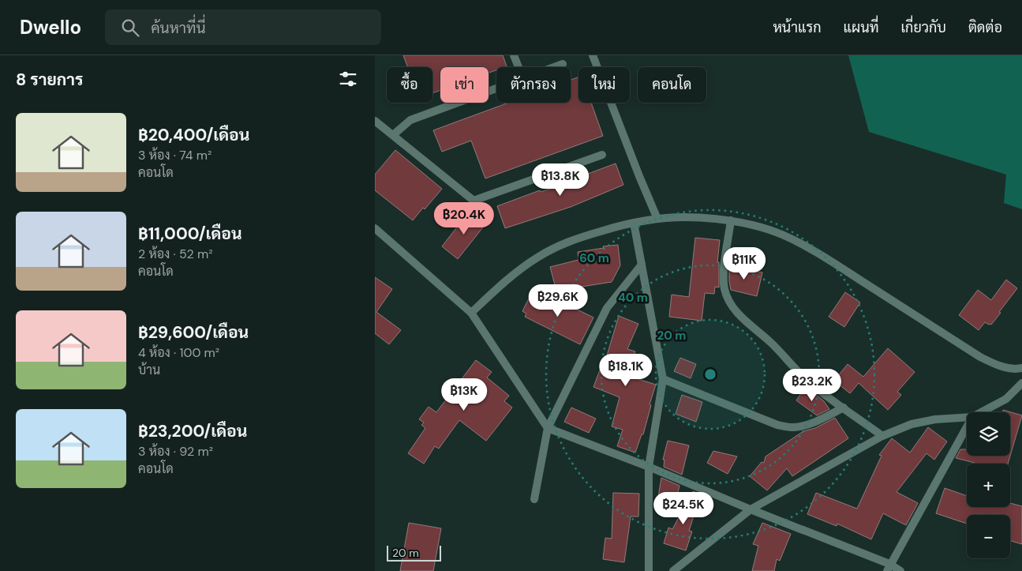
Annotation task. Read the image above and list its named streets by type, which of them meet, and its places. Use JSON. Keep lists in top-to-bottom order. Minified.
{"scale_bar":"20 m","page":{"header":"Dwello","search":"ค้นหาที่นี่","nav":["หน้าแรก","แผนที่","เกี่ยวกับ","ติดต่อ"],"heading":"8 รายการ","chip":["ซื้อ","เช่า","ตัวกรอง","ใหม่","คอนโด"],"list":[{"name":"฿20,400/เดือน","note":"3 ห้อง · 74 m² · คอนโด"},{"name":"฿11,000/เดือน","note":"2 ห้อง · 52 m² · คอนโด"},{"name":"฿29,600/เดือน","note":"4 ห้อง · 100 m² · บ้าน"},{"name":"฿23,200/เดือน","note":"3 ห้อง · 92 m² · คอนโด"}],"price":["฿13.8K","฿20.4K","฿11K","฿29.6K","฿18.1K","฿23.2K","฿13K","฿24.5K"],"map_buttons":["+","−"],"scale":"20 m"},"rings":["60 m","40 m","20 m"]}
